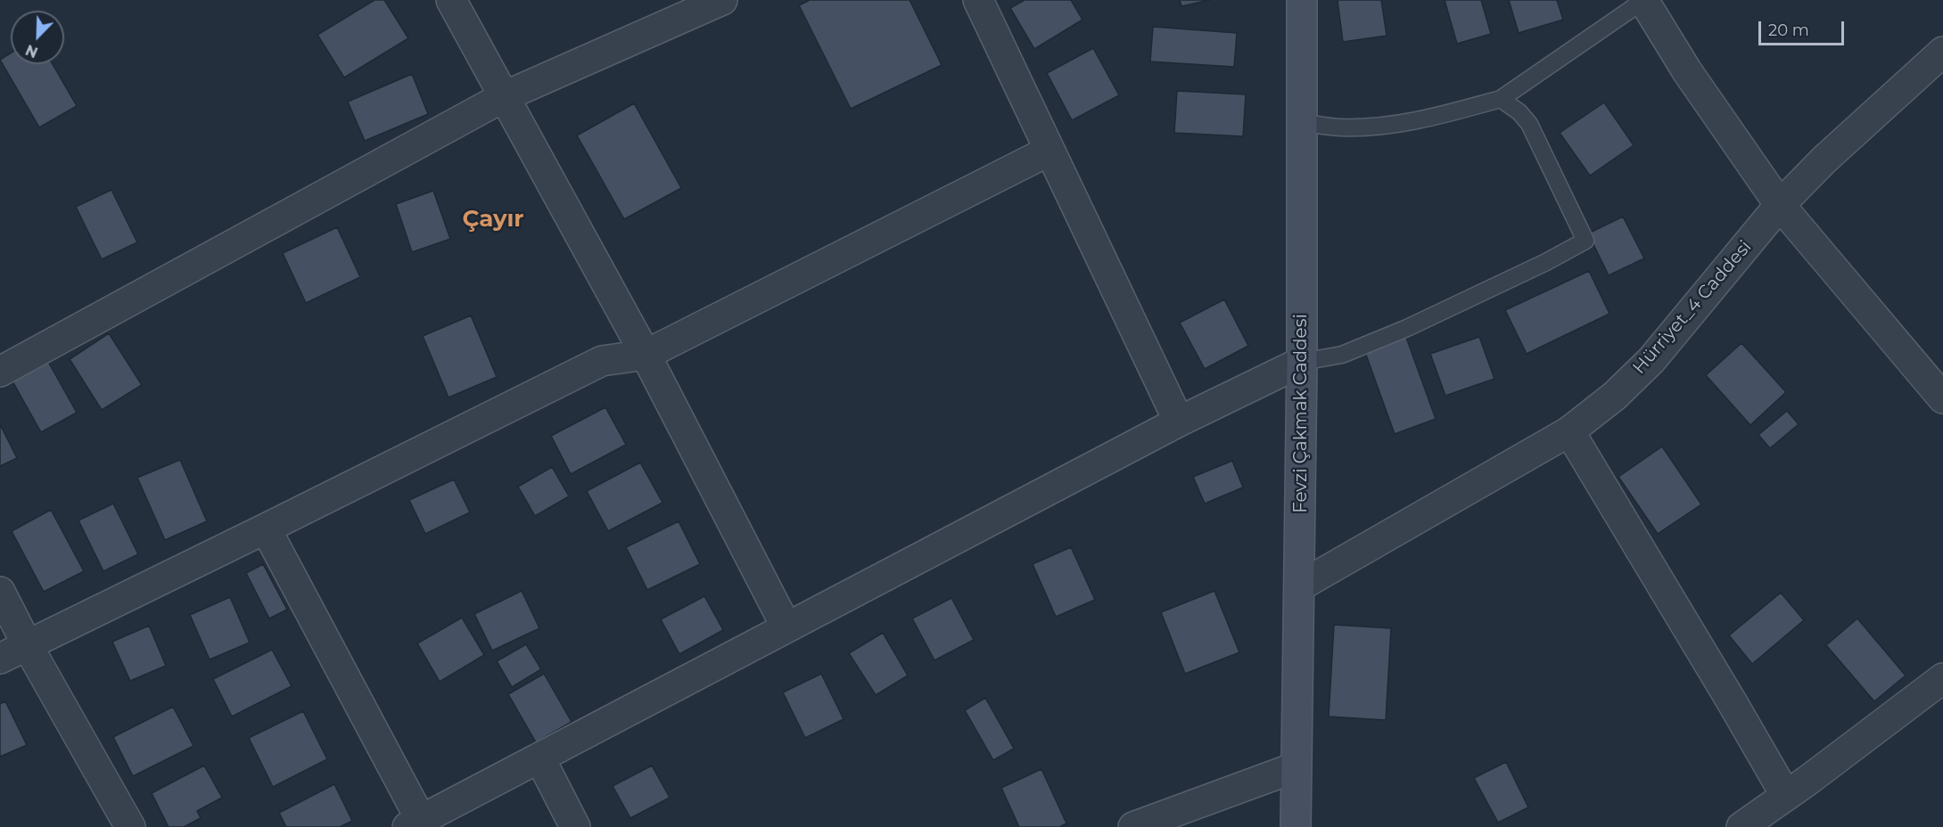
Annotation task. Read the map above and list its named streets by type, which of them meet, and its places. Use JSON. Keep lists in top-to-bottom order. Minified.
{"streets":{"main road":["Fevzi Çakmak Caddesi"],"street":["Hürriyet_4 Caddesi"]},"crossings":[["Hürriyet_4 Caddesi","Fevzi Çakmak Caddesi"]],"districts":["Çayır"],"scale_bar":"20 m","north":"bottom left"}
